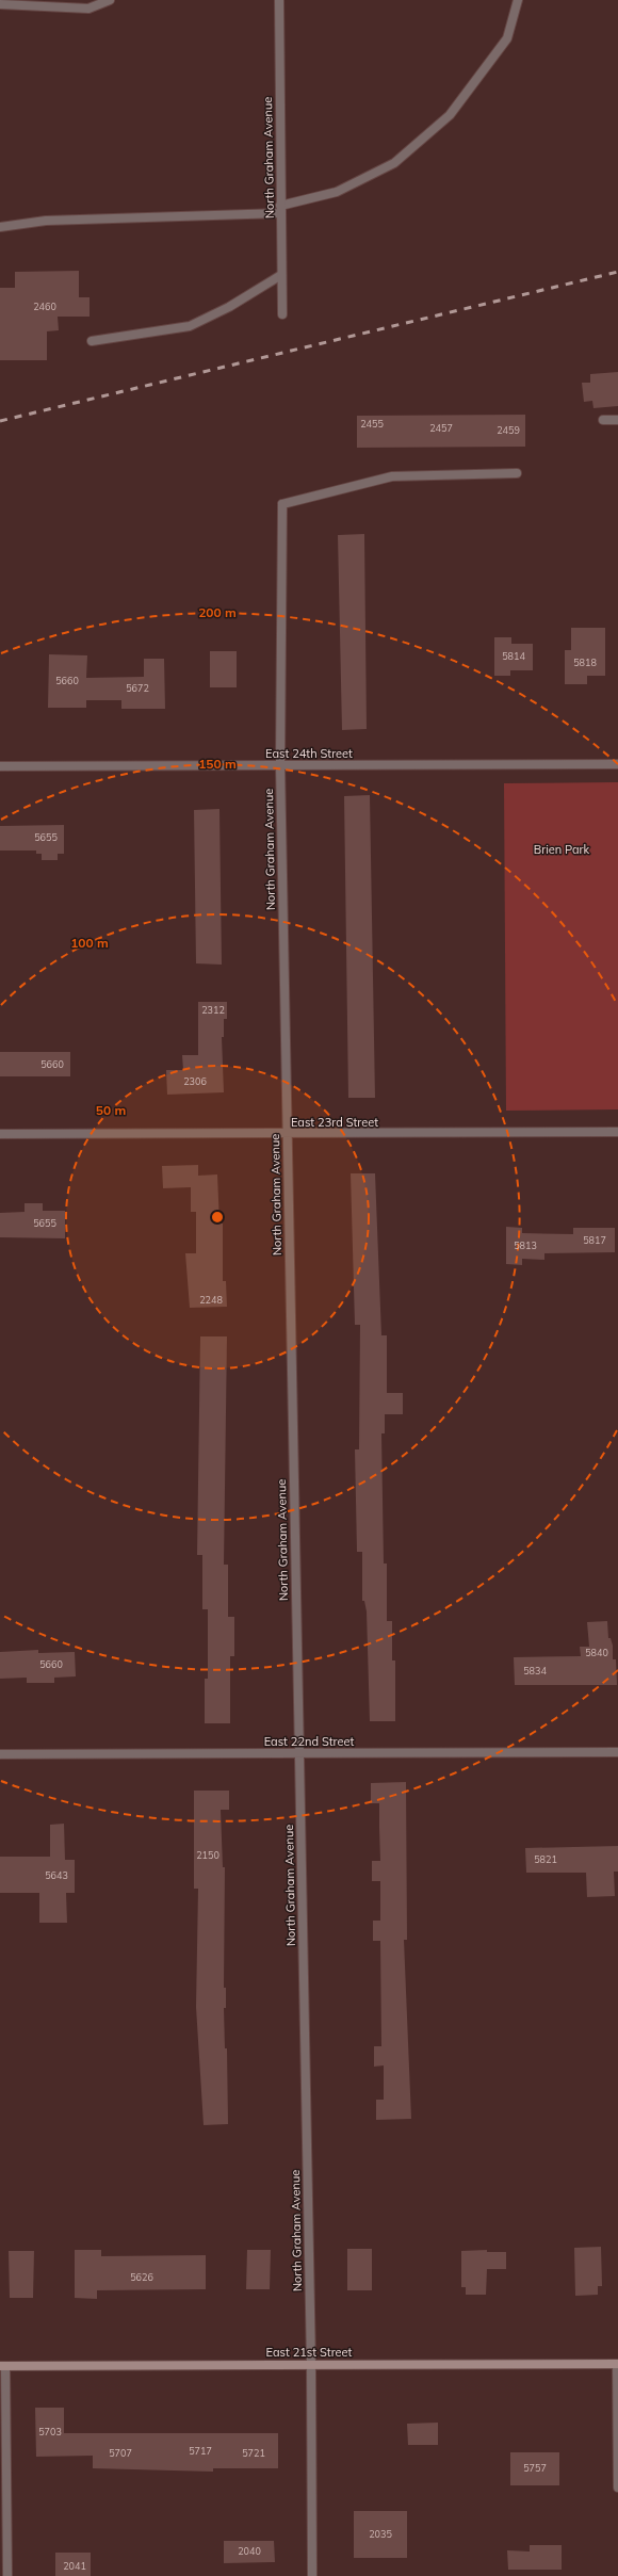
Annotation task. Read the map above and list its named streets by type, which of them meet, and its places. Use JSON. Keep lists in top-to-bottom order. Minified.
{"streets":{"main road":["East 21st Street"],"street":["North Graham Avenue","East 24th Street","East 23rd Street","East 22nd Street"]},"crossings":[["North Graham Avenue","East 24th Street"],["North Graham Avenue","East 23rd Street"],["North Graham Avenue","East 22nd Street"],["North Graham Avenue","East 21st Street"]],"parks":["Brien Park"],"house_numbers":["2460","2455","2457","2459","5814","5818","5660","5672","5655","2312","5660","2306","5655","5817","5813","2248","5840","5660","5834","2150","5821","5643","5626","5703","5717","5707","5721","5757","2035","2040","2041"],"rings":["200 m","150 m","100 m","50 m"]}
